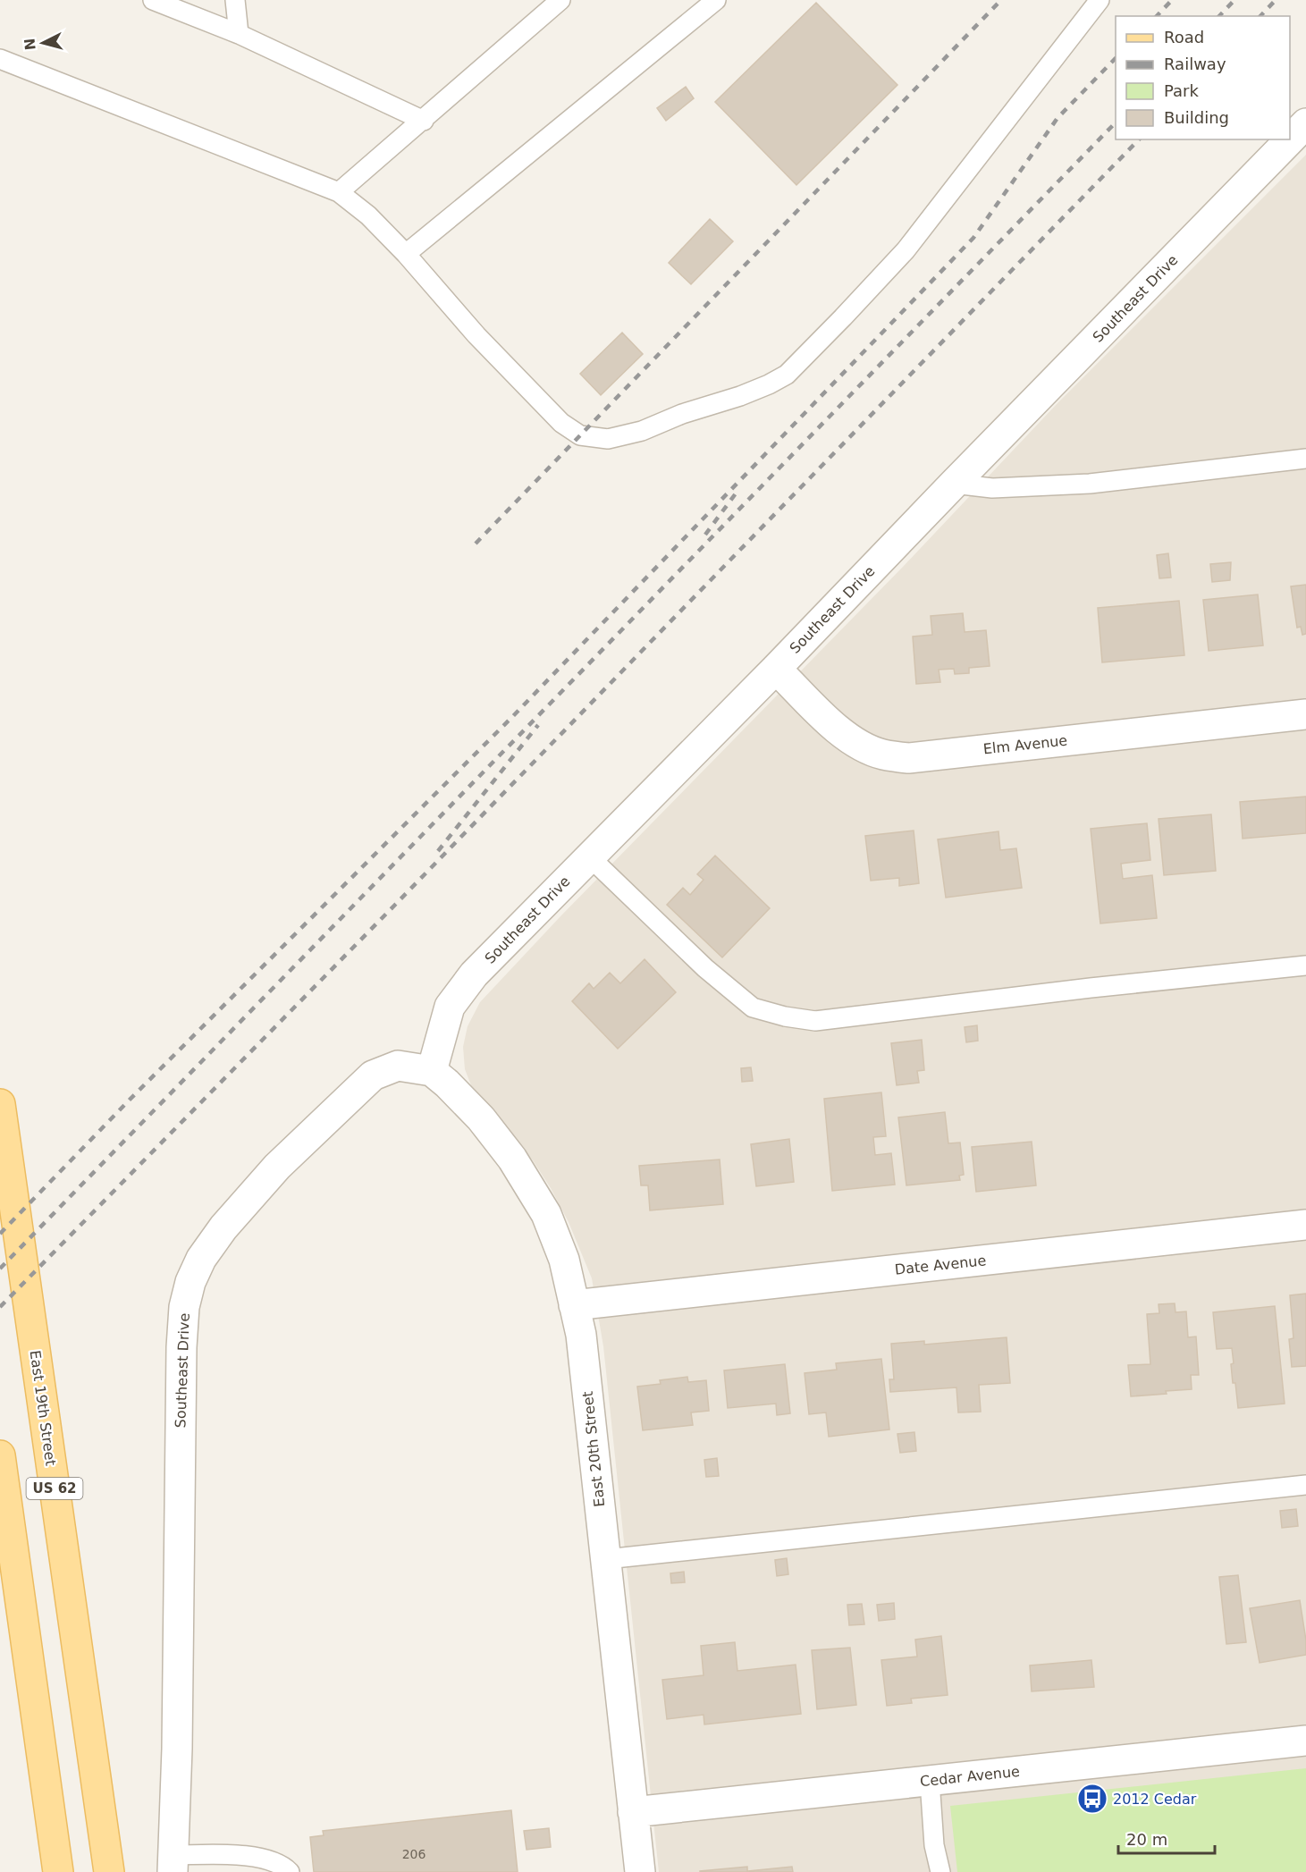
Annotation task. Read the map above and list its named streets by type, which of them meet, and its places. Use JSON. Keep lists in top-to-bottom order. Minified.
{"streets":{"main road":["East 19th Street","US 62"],"street":["Southeast Drive","Elm Avenue","Date Avenue","East 20th Street","Cedar Avenue"]},"crossings":[["Southeast Drive","Elm Avenue"],["Southeast Drive","East 20th Street"],["Date Avenue","East 20th Street"],["East 20th Street","Cedar Avenue"]],"places":{"bus stop":["2012 Cedar"]},"house_numbers":["206"],"legend":["Road","Railway","Park","Building"],"scale_bar":"20 m","north":"left"}
